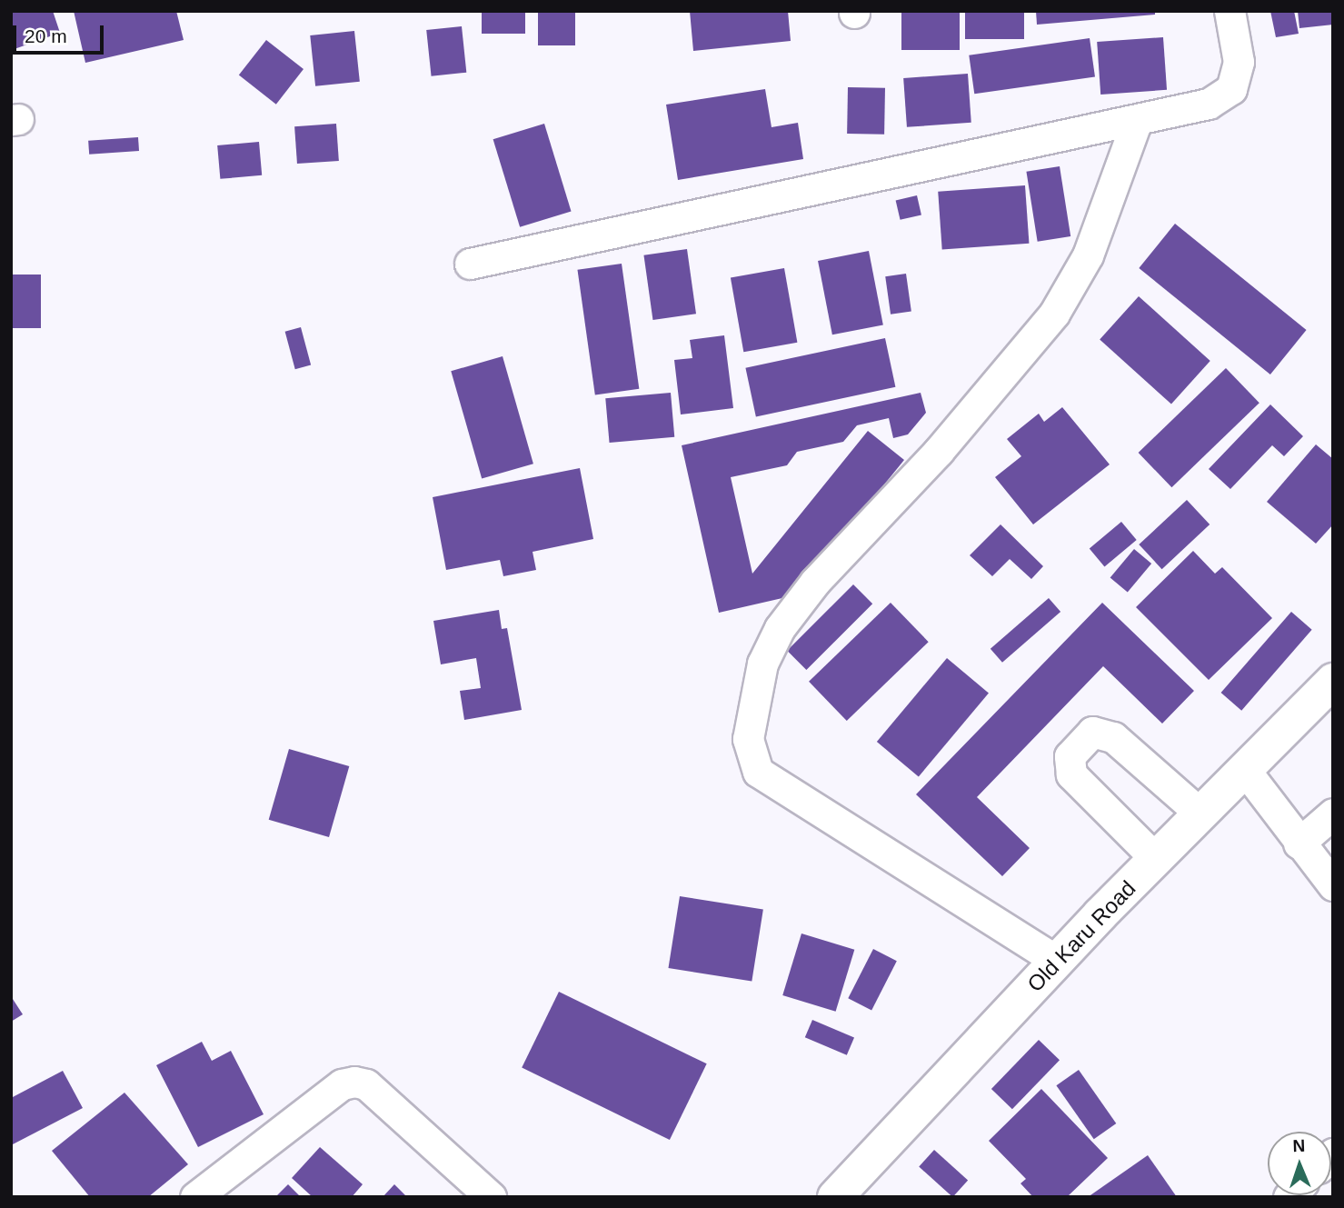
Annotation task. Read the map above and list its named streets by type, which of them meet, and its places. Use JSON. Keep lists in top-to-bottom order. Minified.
{"streets":{"main road":["Old Karu Road"]},"scale_bar":"20 m","north":"top"}
